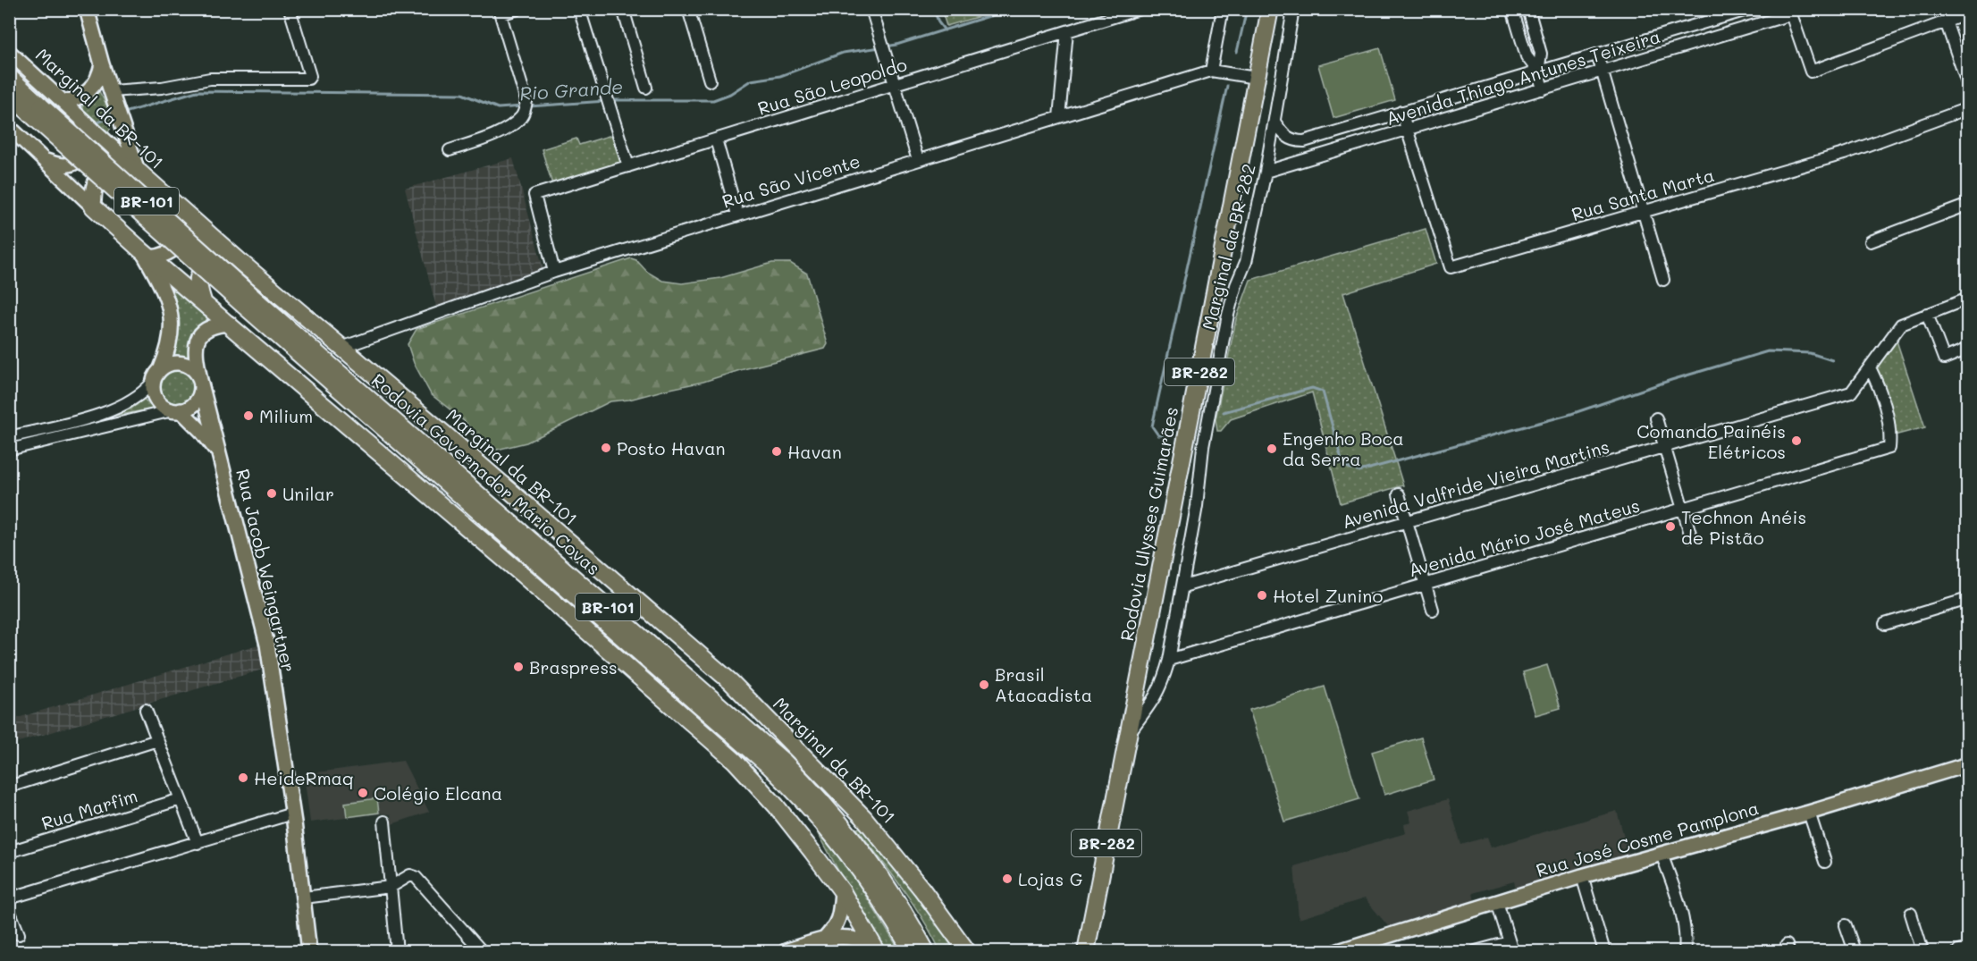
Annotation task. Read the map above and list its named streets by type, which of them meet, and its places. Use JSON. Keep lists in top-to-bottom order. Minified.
{"streets":{"highway":["Marginal da BR-101","BR-101","BR-282","Rodovia Governador Mário Covas","Rodovia Ulysses Guimarães"],"main road":["Rua Jacob Weingartner","Rua José Cosme Pamplona"],"street":["Avenida Thiago Antunes Teixeira","Rua São Leopoldo","Rua São Vicente","Rua Santa Marta","Marginal da BR-282","Avenida Valfride Vieira Martins","Avenida Mário José Mateus","Rua Marfim"]},"crossings":[["Avenida Thiago Antunes Teixeira","Rua Santa Marta"],["Avenida Thiago Antunes Teixeira","Marginal da BR-282"],["Rua São Leopoldo","Rua São Vicente"],["Marginal da BR-101","Rua São Vicente"],["Rua São Vicente","Rodovia Ulysses Guimarães"],["Marginal da BR-282","Avenida Valfride Vieira Martins"],["Marginal da BR-282","Rodovia Ulysses Guimarães"],["Marginal da BR-282","Avenida Mário José Mateus"],["Avenida Valfride Vieira Martins","Avenida Mário José Mateus"]],"water":["Rio Grande"],"places":["Milium","Comando Painéis Elétricos","Posto Havan","Engenho Boca da Serra","Havan","Unilar","Technon Anéis de Pistão","Hotel Zunino","Braspress","Brasil Atacadista","HeideRmaq","Colégio Elcana","Lojas G"]}
